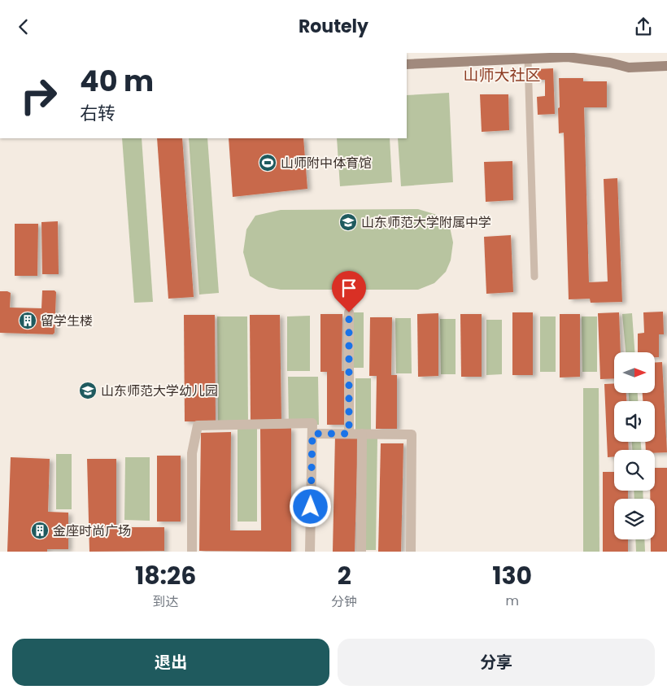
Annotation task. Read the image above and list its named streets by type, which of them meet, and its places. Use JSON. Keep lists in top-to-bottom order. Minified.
{"districts":["山师大社区"],"places":{"sports":["山师附中体育馆"],"school or university":["山东师范大学附属中学","山东师范大学幼儿园"],"building":["留学生楼","金座时尚广场"]},"north":"right","page":{"header":"Routely","turn":["40 m","右转"],"eta":["18:26","到达","2","分钟","130","m"],"buttons":["退出","分享"]}}
